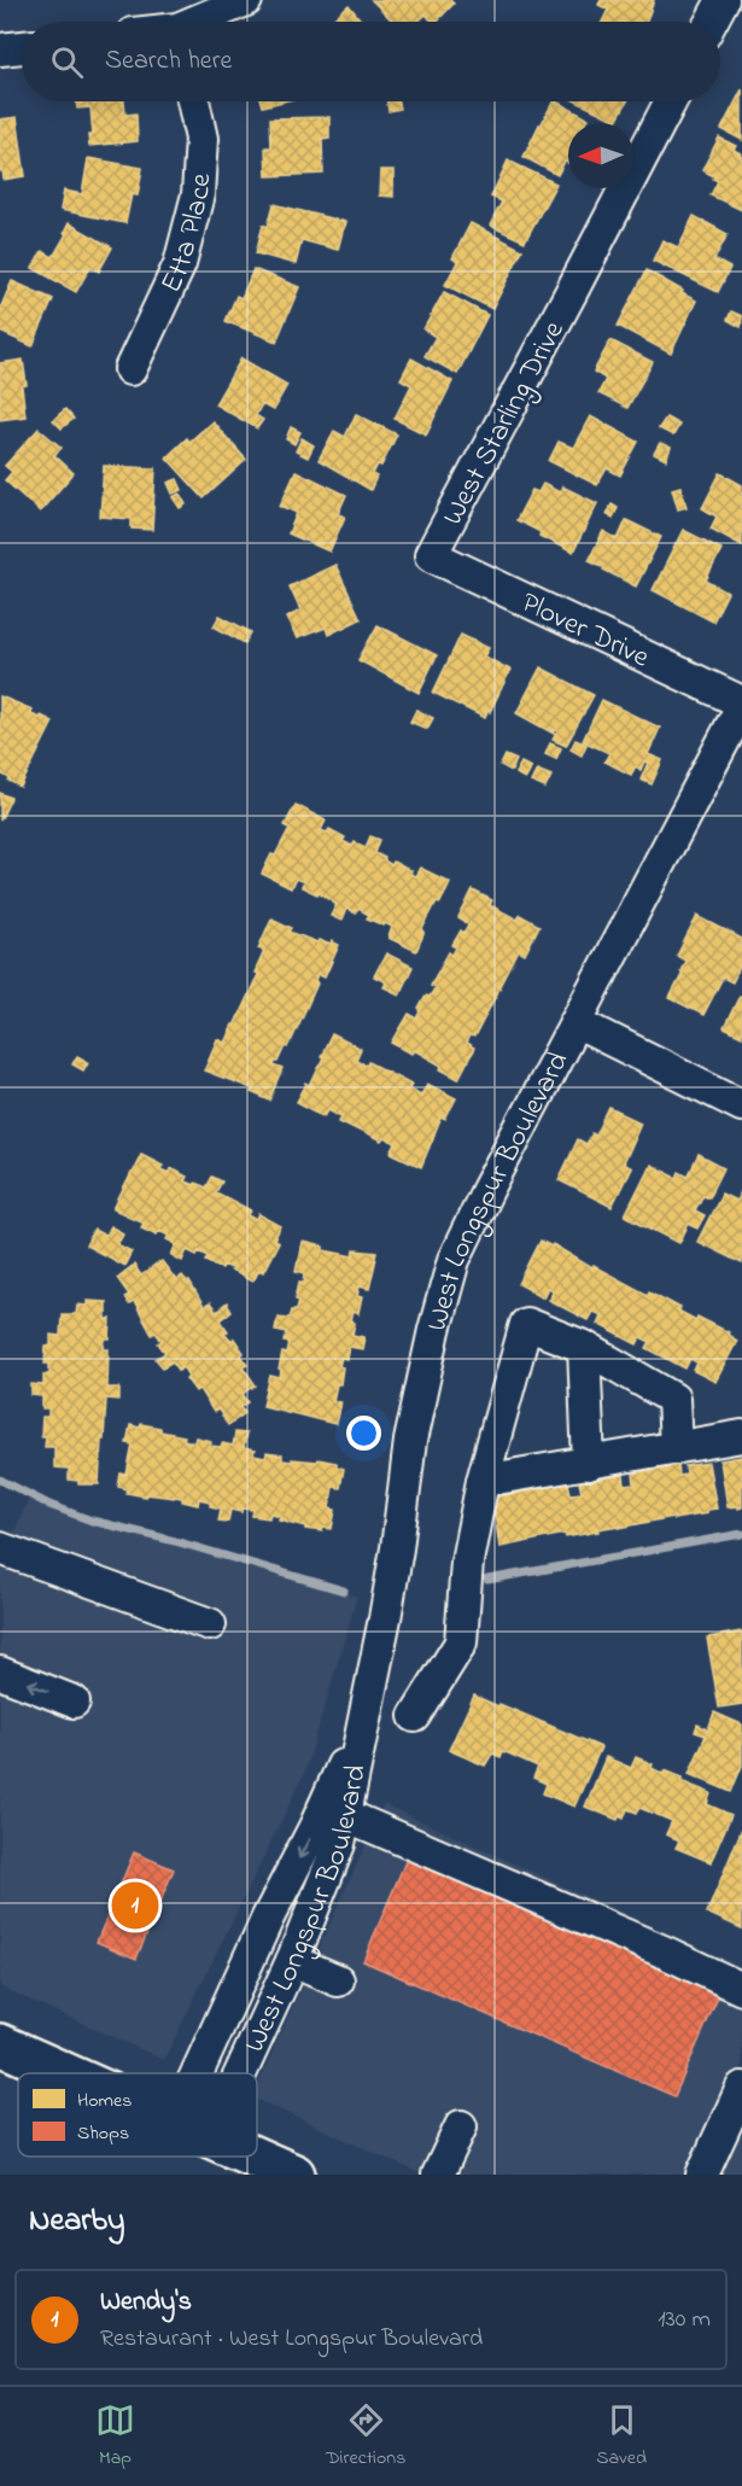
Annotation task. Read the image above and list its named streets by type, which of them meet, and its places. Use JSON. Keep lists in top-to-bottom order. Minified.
{"streets":{"street":["Etta Place","West Starling Drive","Plover Drive","West Longspur Boulevard"]},"crossings":[["West Starling Drive","Plover Drive"],["Plover Drive","West Longspur Boulevard"]],"legend":["Homes","Shops"],"north":"left","page":{"search":"Search here","pins":"1","heading":"Nearby","list":[{"mark":"1","name":"Wendy's","note":"Restaurant · West Longspur Boulevard","value":"130 m"}],"nav":["Map","Directions","Saved"]}}
